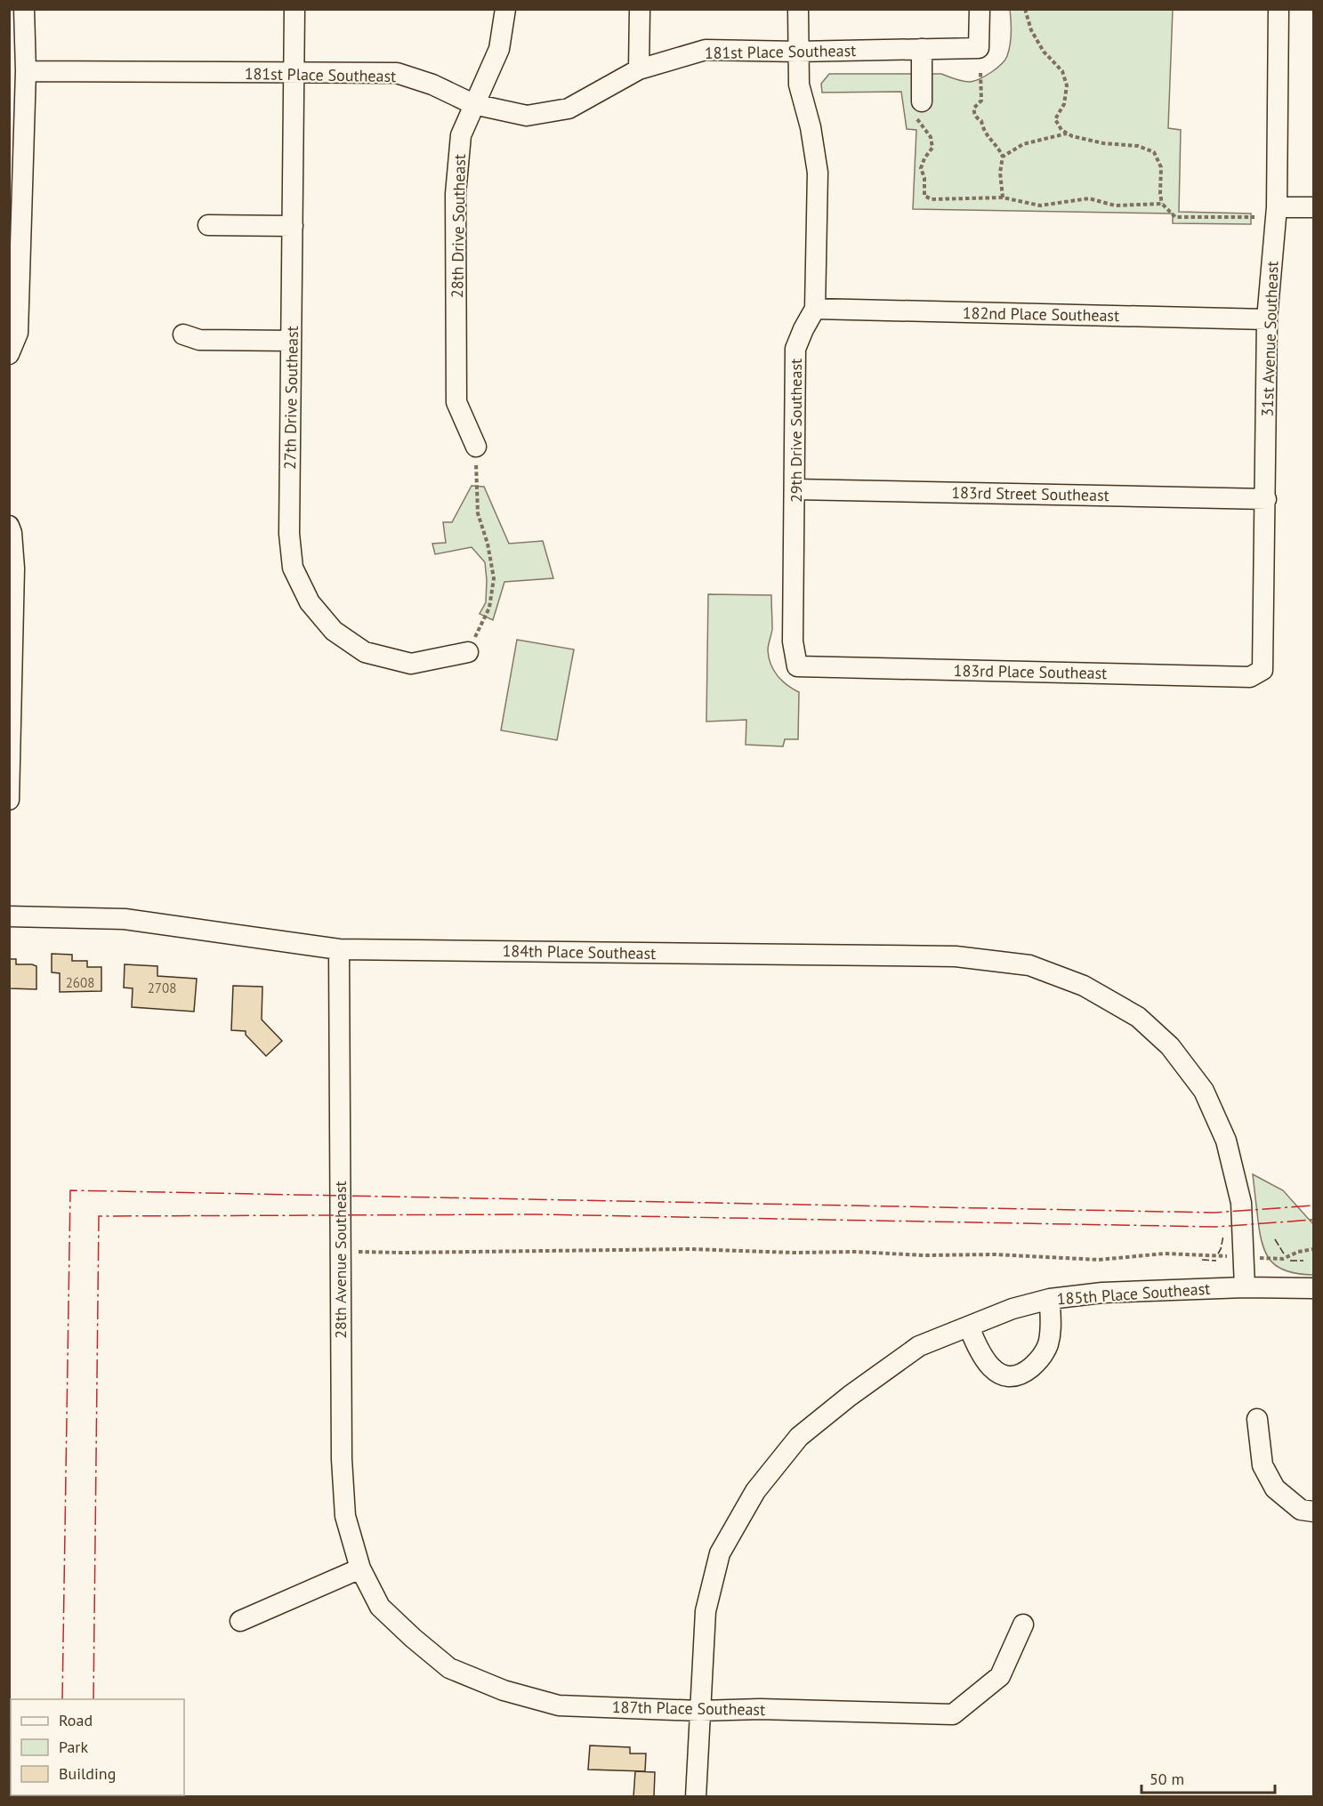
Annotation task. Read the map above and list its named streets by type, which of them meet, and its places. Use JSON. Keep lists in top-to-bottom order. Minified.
{"streets":{"street":["181st Place Southeast","28th Drive Southeast","182nd Place Southeast","31st Avenue Southeast","27th Drive Southeast","29th Drive Southeast","183rd Street Southeast","183rd Place Southeast","184th Place Southeast","28th Avenue Southeast","185th Place Southeast","187th Place Southeast"]},"crossings":[["181st Place Southeast","28th Drive Southeast"],["181st Place Southeast","27th Drive Southeast"],["181st Place Southeast","29th Drive Southeast"],["182nd Place Southeast","31st Avenue Southeast"],["182nd Place Southeast","29th Drive Southeast"],["31st Avenue Southeast","183rd Street Southeast"],["31st Avenue Southeast","183rd Place Southeast"],["29th Drive Southeast","183rd Street Southeast"],["29th Drive Southeast","183rd Place Southeast"],["184th Place Southeast","28th Avenue Southeast"],["28th Avenue Southeast","187th Place Southeast"],["185th Place Southeast","187th Place Southeast"]],"house_numbers":["2608","2708"],"legend":["Road","Park","Building"],"scale_bar":"50 m"}
